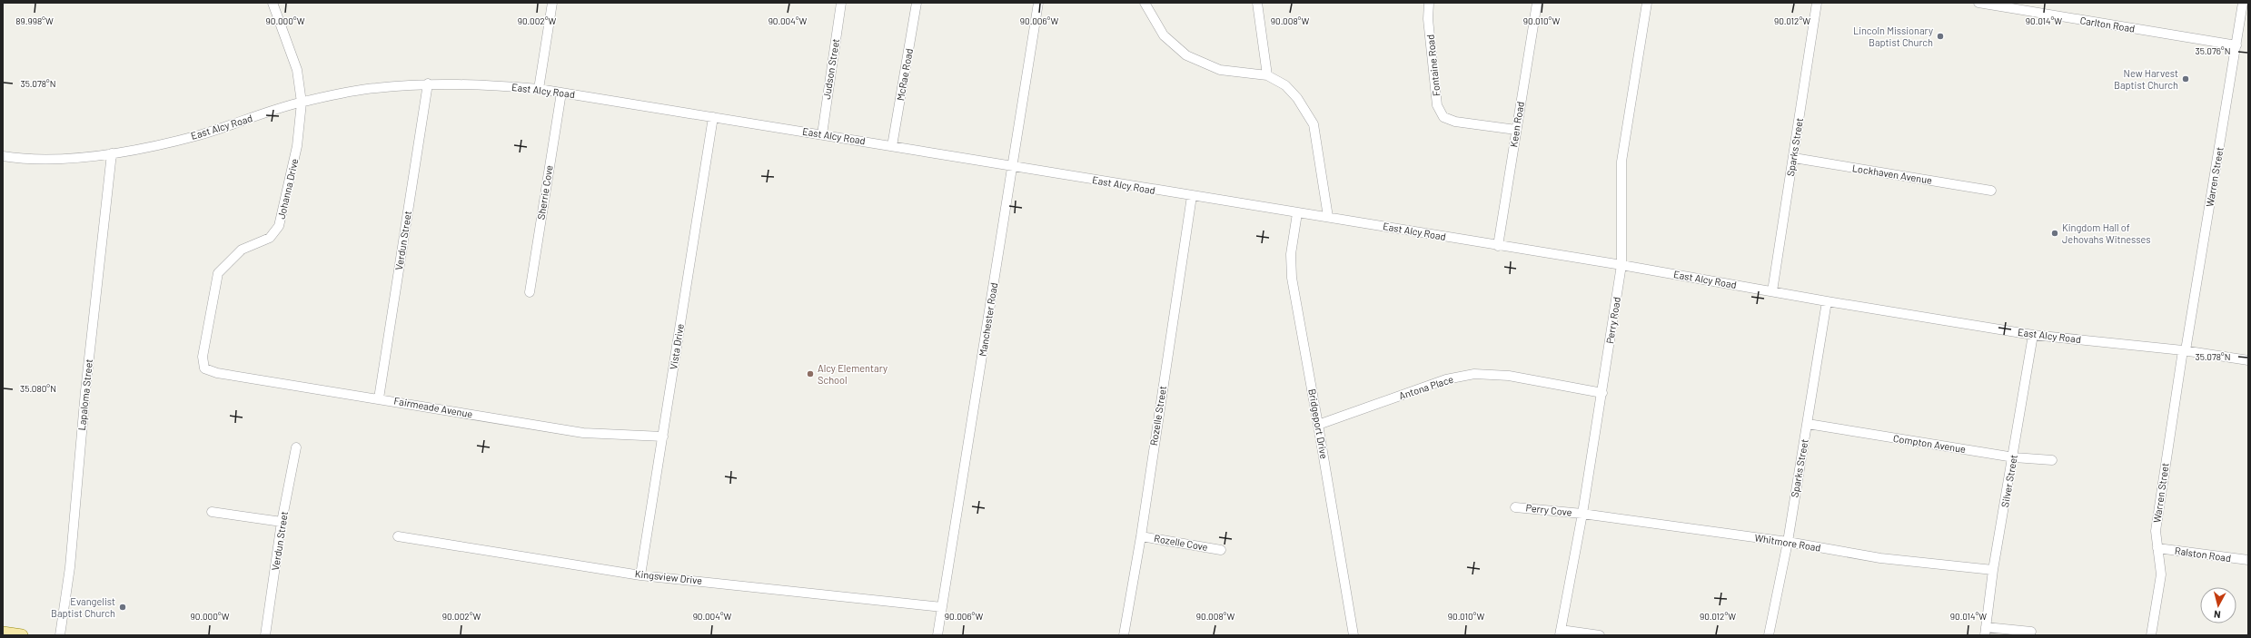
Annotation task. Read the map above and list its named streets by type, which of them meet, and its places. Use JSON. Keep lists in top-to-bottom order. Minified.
{"streets":{"street":["Carlton Road","Fontaine Road","Judson Street","McRae Road","East Alcy Road","Keen Road","Sparks Street","Lockhaven Avenue","Warren Street","Johanna Drive","Sherrie Cove","Verdun Street","Manchester Road","Perry Road","Vista Drive","Antona Place","Lapaloma Street","Fairmeade Avenue","Rozelle Street","Bridgeport Drive","Compton Avenue","Silver Street","Perry Cove","Rozelle Cove","Whitmore Road","Ralston Road","Kingsview Drive"]},"crossings":[["Carlton Road","Warren Street"],["Fontaine Road","Keen Road"],["Judson Street","East Alcy Road"],["McRae Road","East Alcy Road"],["East Alcy Road","Keen Road"],["East Alcy Road","Sparks Street"],["East Alcy Road","Warren Street"],["East Alcy Road","Johanna Drive"],["East Alcy Road","Sherrie Cove"],["East Alcy Road","Verdun Street"],["East Alcy Road","Manchester Road"],["East Alcy Road","Perry Road"],["East Alcy Road","Vista Drive"],["East Alcy Road","Lapaloma Street"],["East Alcy Road","Rozelle Street"],["East Alcy Road","Bridgeport Drive"],["East Alcy Road","Silver Street"],["Sparks Street","Lockhaven Avenue"],["Sparks Street","Compton Avenue"],["Sparks Street","Whitmore Road"],["Warren Street","Ralston Road"],["Johanna Drive","Fairmeade Avenue"],["Verdun Street","Fairmeade Avenue"],["Manchester Road","Kingsview Drive"],["Perry Road","Antona Place"],["Perry Road","Perry Cove"],["Perry Road","Whitmore Road"],["Vista Drive","Fairmeade Avenue"],["Vista Drive","Kingsview Drive"],["Antona Place","Bridgeport Drive"],["Rozelle Street","Rozelle Cove"],["Compton Avenue","Silver Street"],["Silver Street","Whitmore Road"],["Perry Cove","Whitmore Road"]],"places":["Lincoln Missionary Baptist Church","New Harvest Baptist Church","Kingdom Hall of Jehovahs Witnesses","Alcy Elementary School","Evangelist Baptist Church"],"north":"bottom","coordinates":["89.998°W","90.000°W","90.002°W","90.004°W","90.006°W","90.008°W","90.010°W","90.012°W","90.014°W","35.076°N","35.078°N","35.080°N"]}
